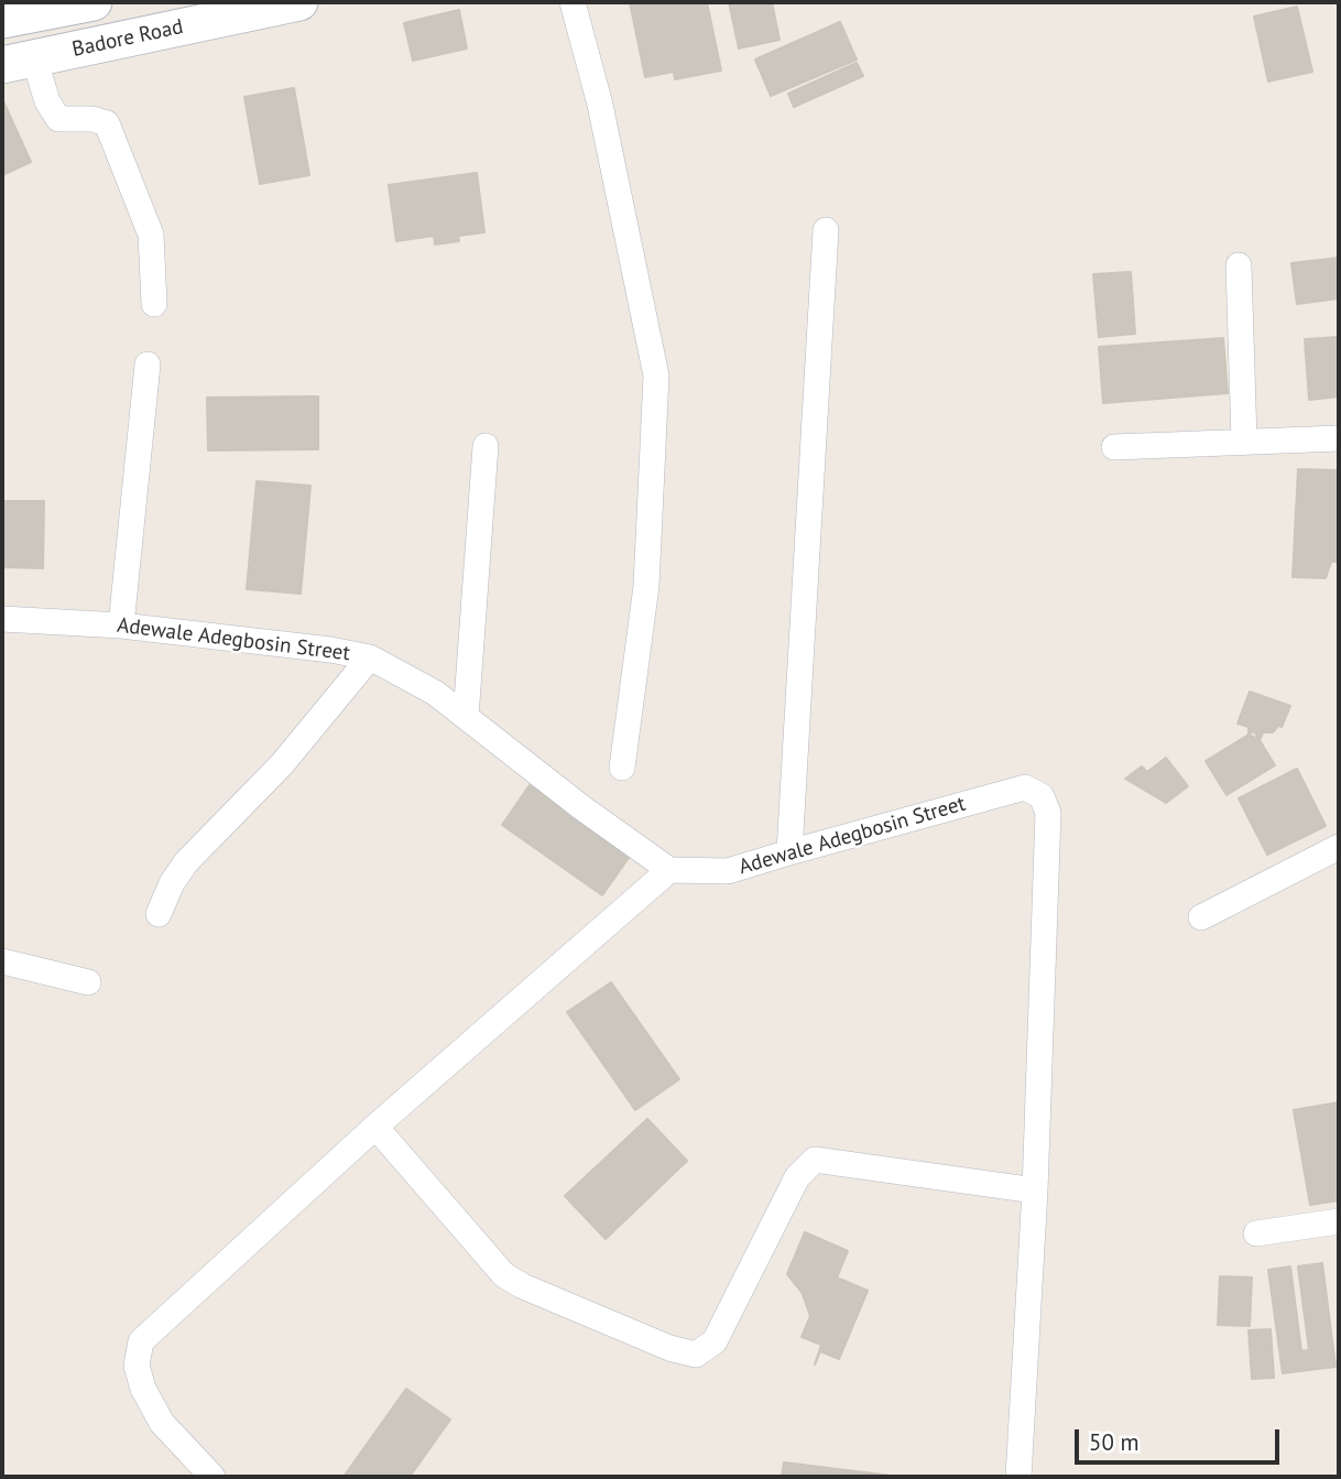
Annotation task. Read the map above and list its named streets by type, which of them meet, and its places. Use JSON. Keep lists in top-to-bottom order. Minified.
{"streets":{"main road":["Badore Road"],"street":["Adewale Adegbosin Street"]},"scale_bar":"50 m"}
